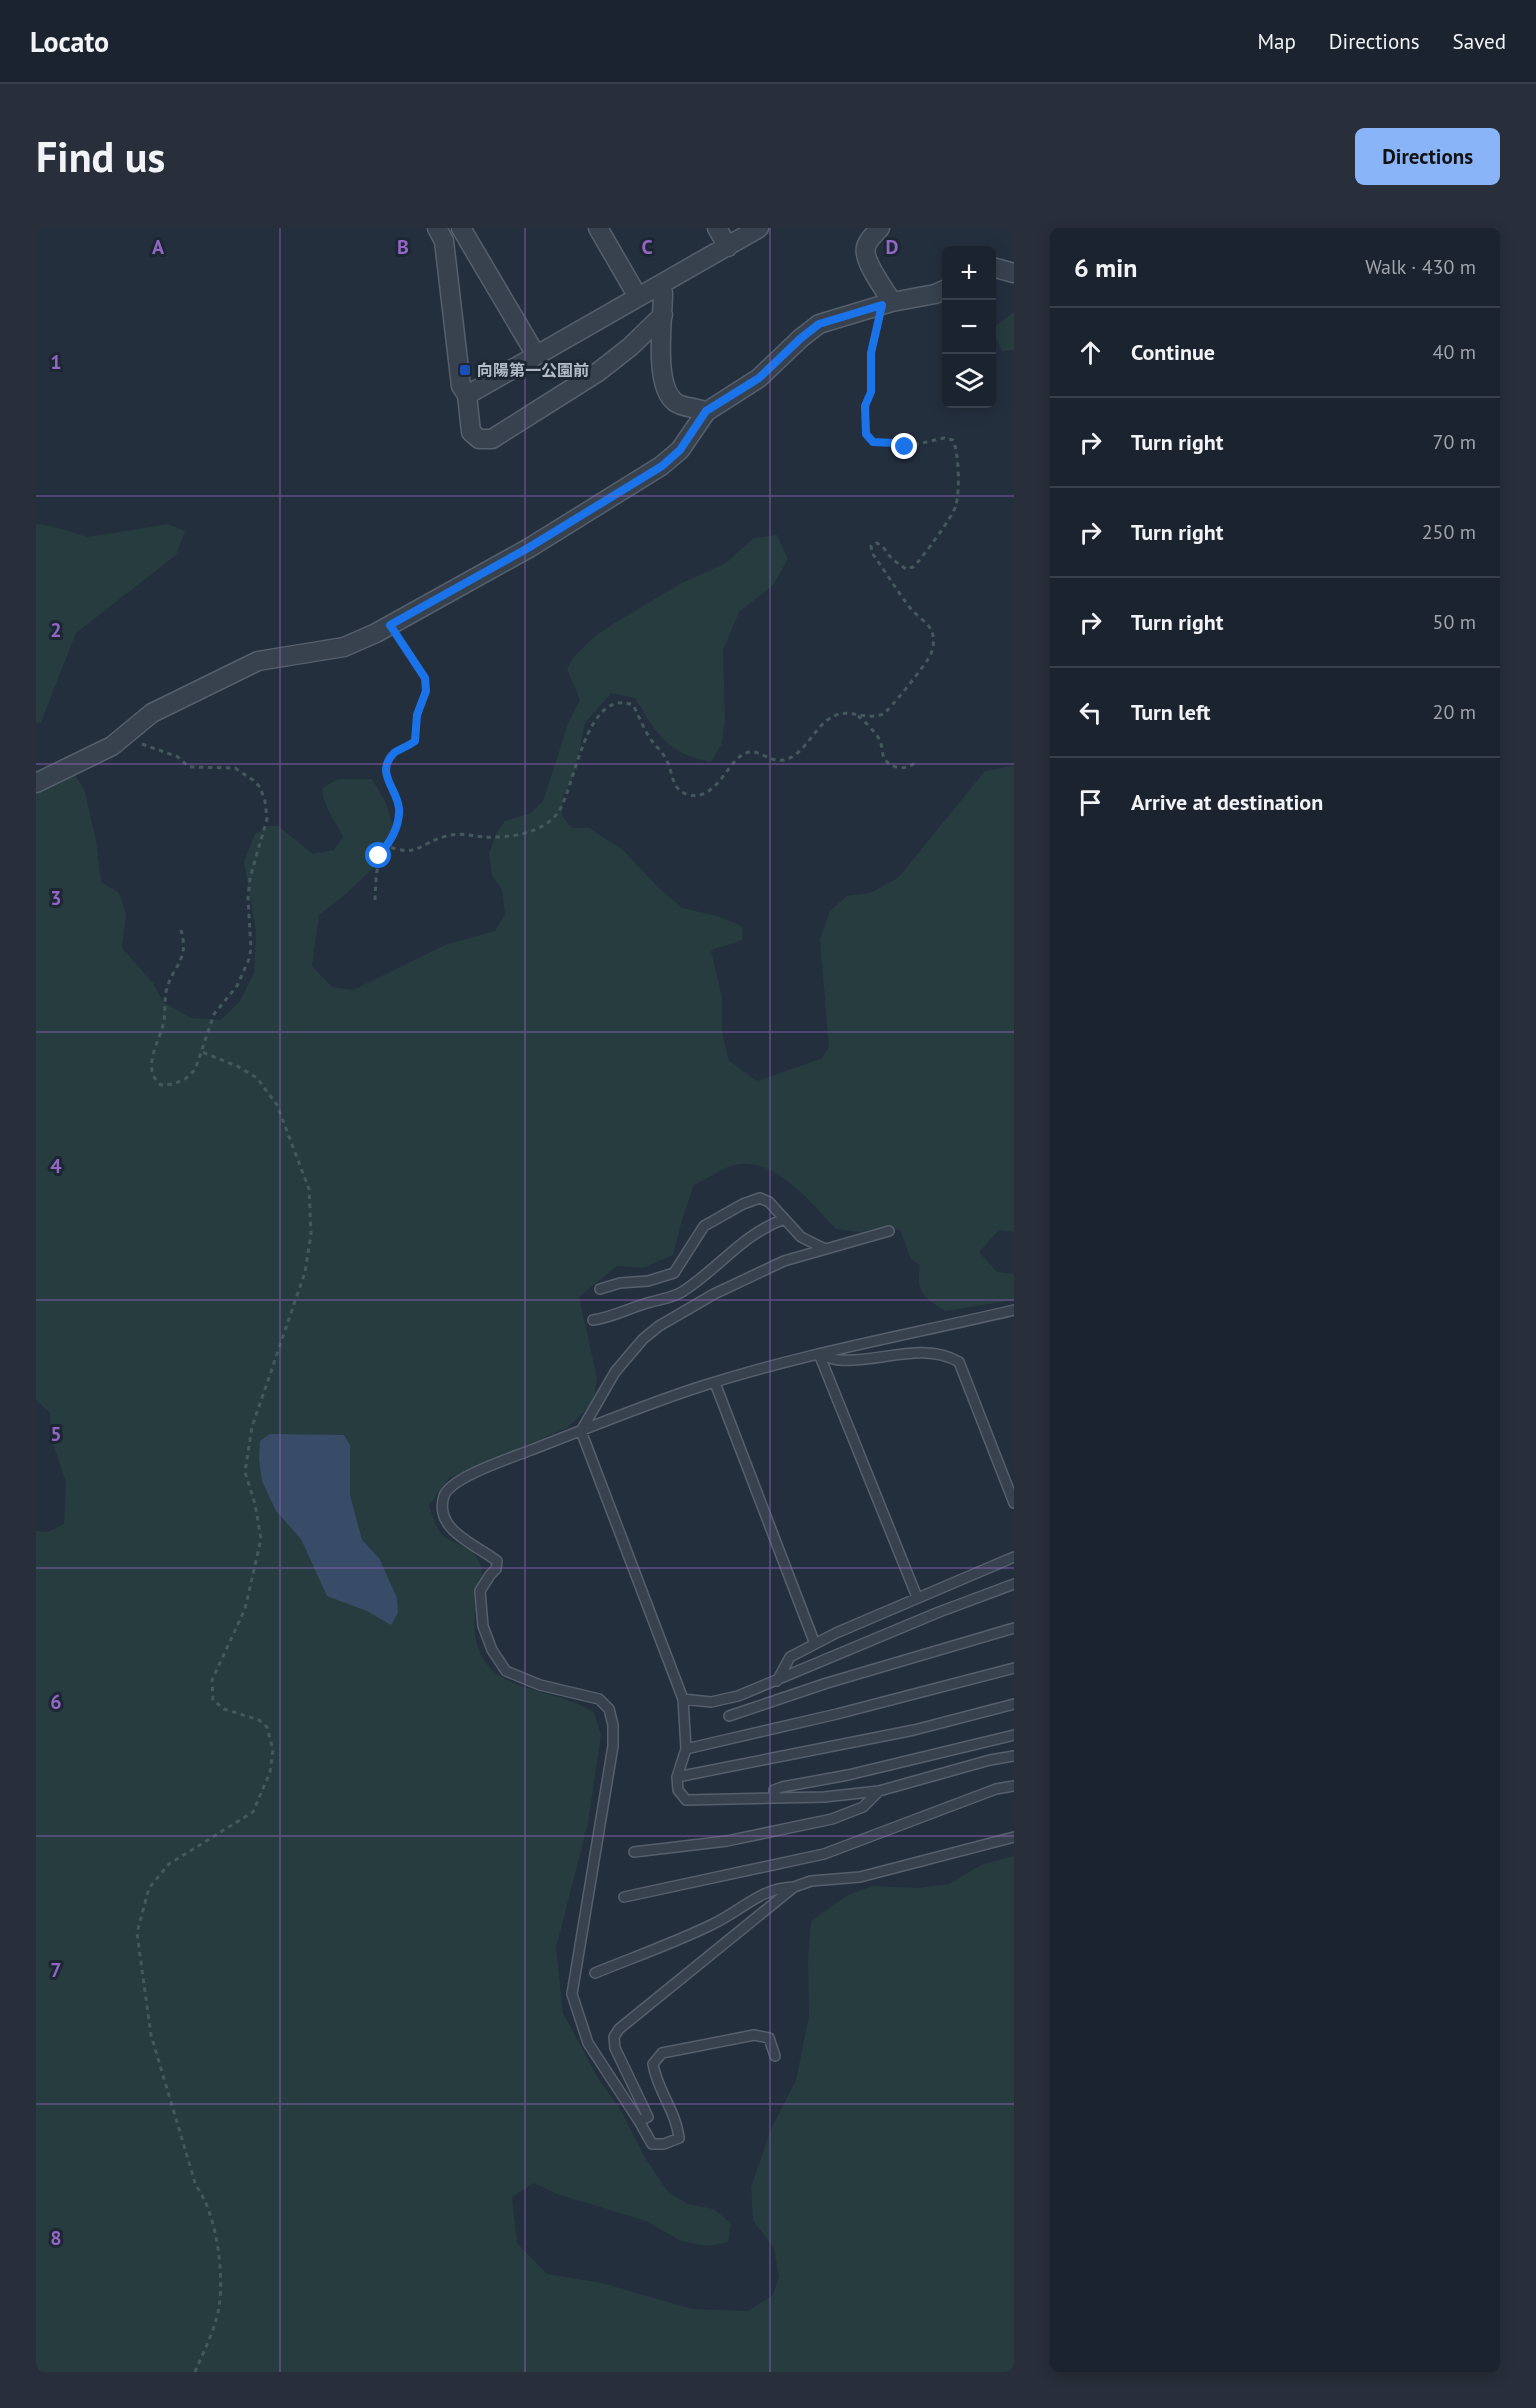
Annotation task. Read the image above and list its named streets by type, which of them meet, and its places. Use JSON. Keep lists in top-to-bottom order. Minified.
{"places":{"transit":["向陽第一公園前"]},"page":{"header":"Locato","nav":["Map","Directions","Saved"],"buttons":"Directions","title":"Find us","heading":["6 min","Walk · 430 m"],"map_buttons":["+","−"],"list":[["Continue","40 m"],["Turn right","70 m"],["Turn right","250 m"],["Turn right","50 m"],["Turn left","20 m"],"Arrive at destination"]},"grid":{"columns":["A","B","C","D"],"rows":["1","2","3","4","5","6","7","8"]}}
